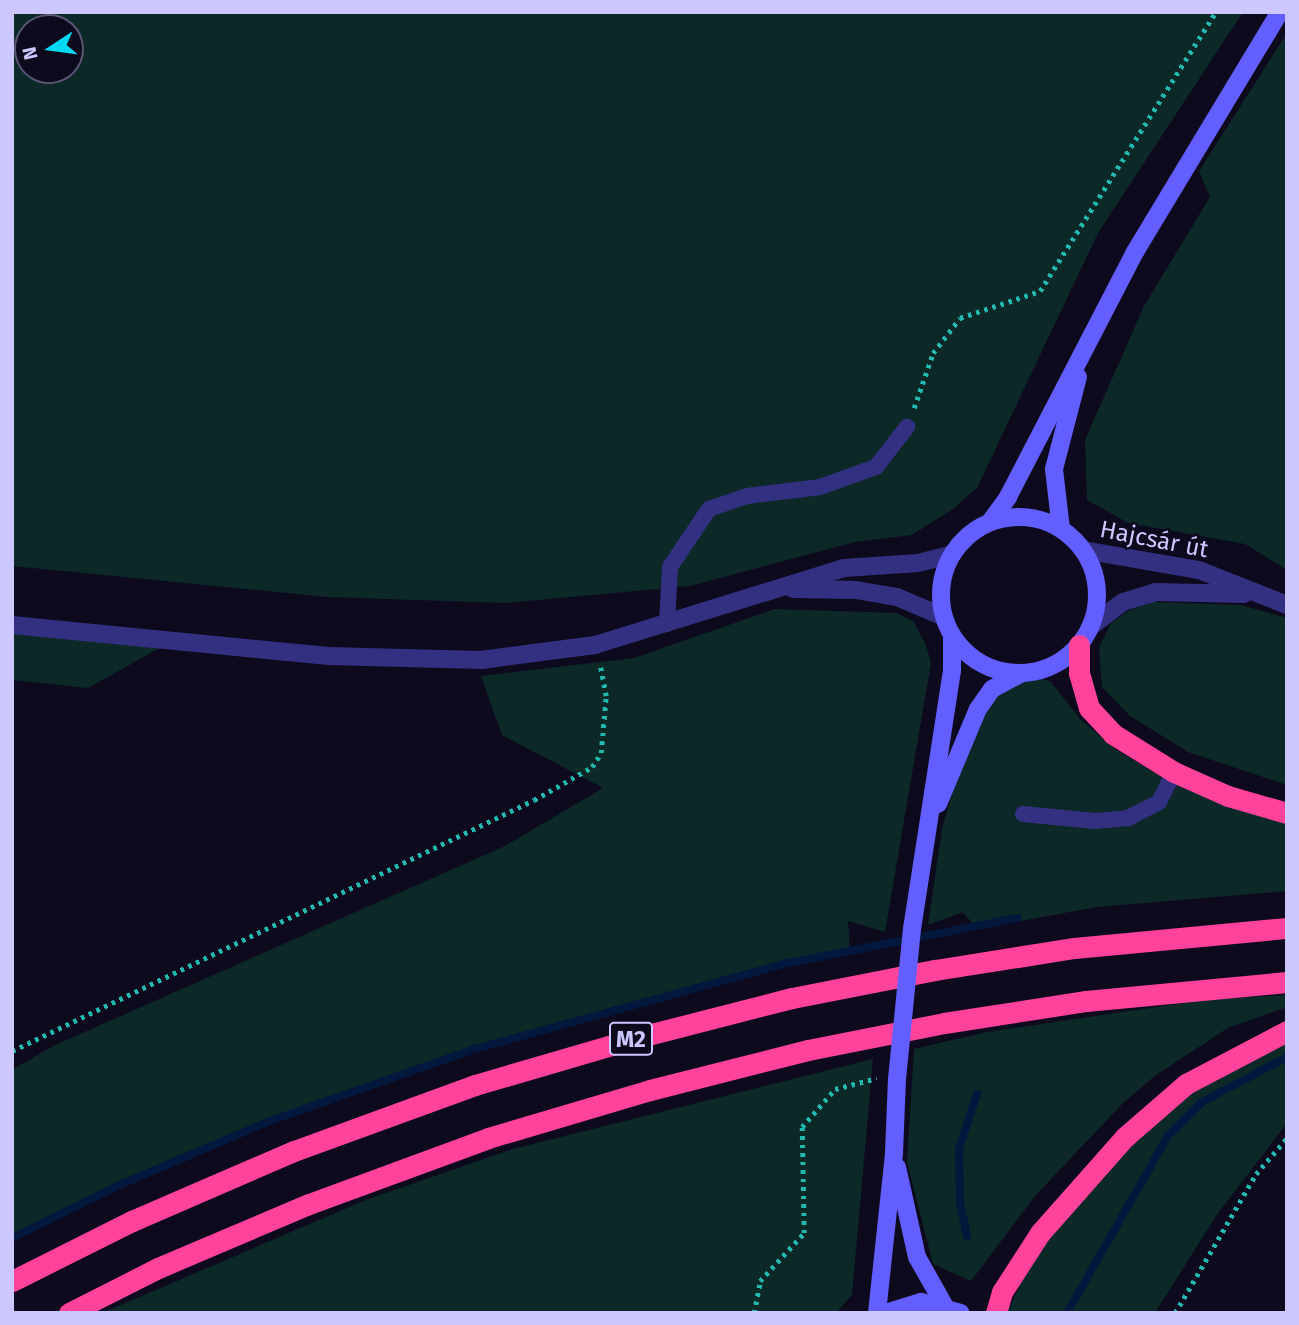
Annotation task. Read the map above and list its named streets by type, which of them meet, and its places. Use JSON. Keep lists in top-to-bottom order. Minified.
{"streets":{"highway":["M2"],"street":["Hajcsár út"]},"north":"left"}
